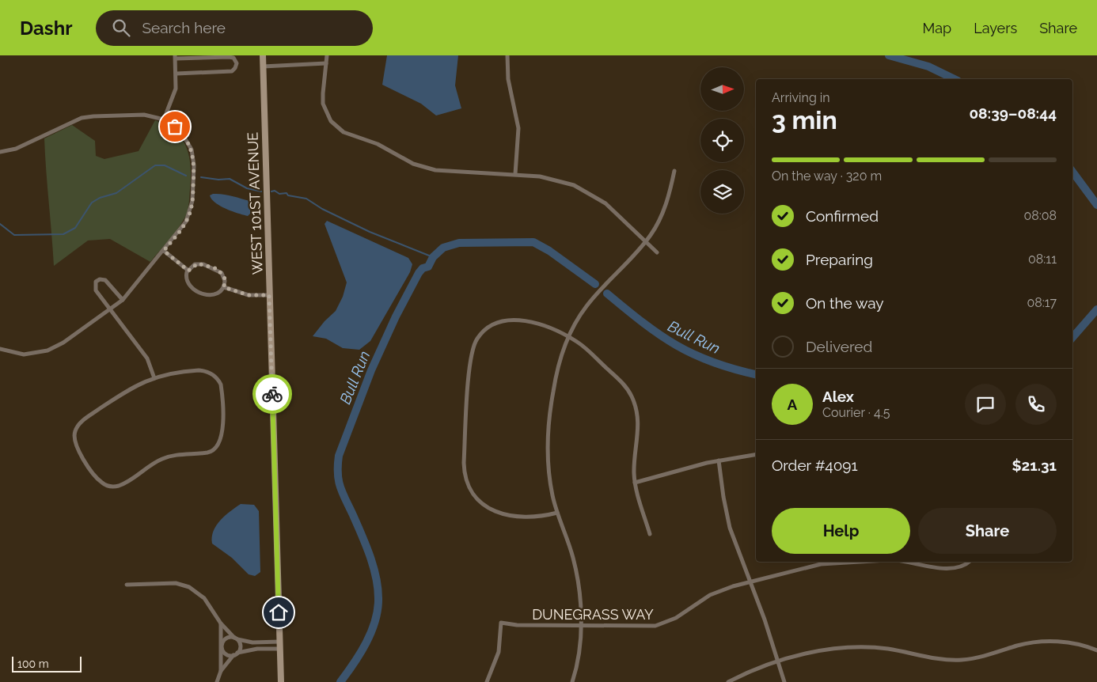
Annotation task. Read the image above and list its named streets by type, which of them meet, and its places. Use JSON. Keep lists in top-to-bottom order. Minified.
{"streets":{"street":["WEST 101ST AVENUE","DUNEGRASS WAY"]},"water":["Bull Run"],"scale_bar":"100 m","north":"right","page":{"header":"Dashr","search":"Search here","nav":["Map","Layers","Share"],"heading":["3 min","Arriving in","08:39–08:44"],"panel":["Alex","Courier · 4.5","Order #4091","$21.31"],"bar":"On the way · 320 m","list":[["Confirmed","08:08"],["Preparing","08:11"],["On the way","08:17"],"Delivered"],"round":"A","buttons":["Help","Share"],"scale":"100 m"}}
